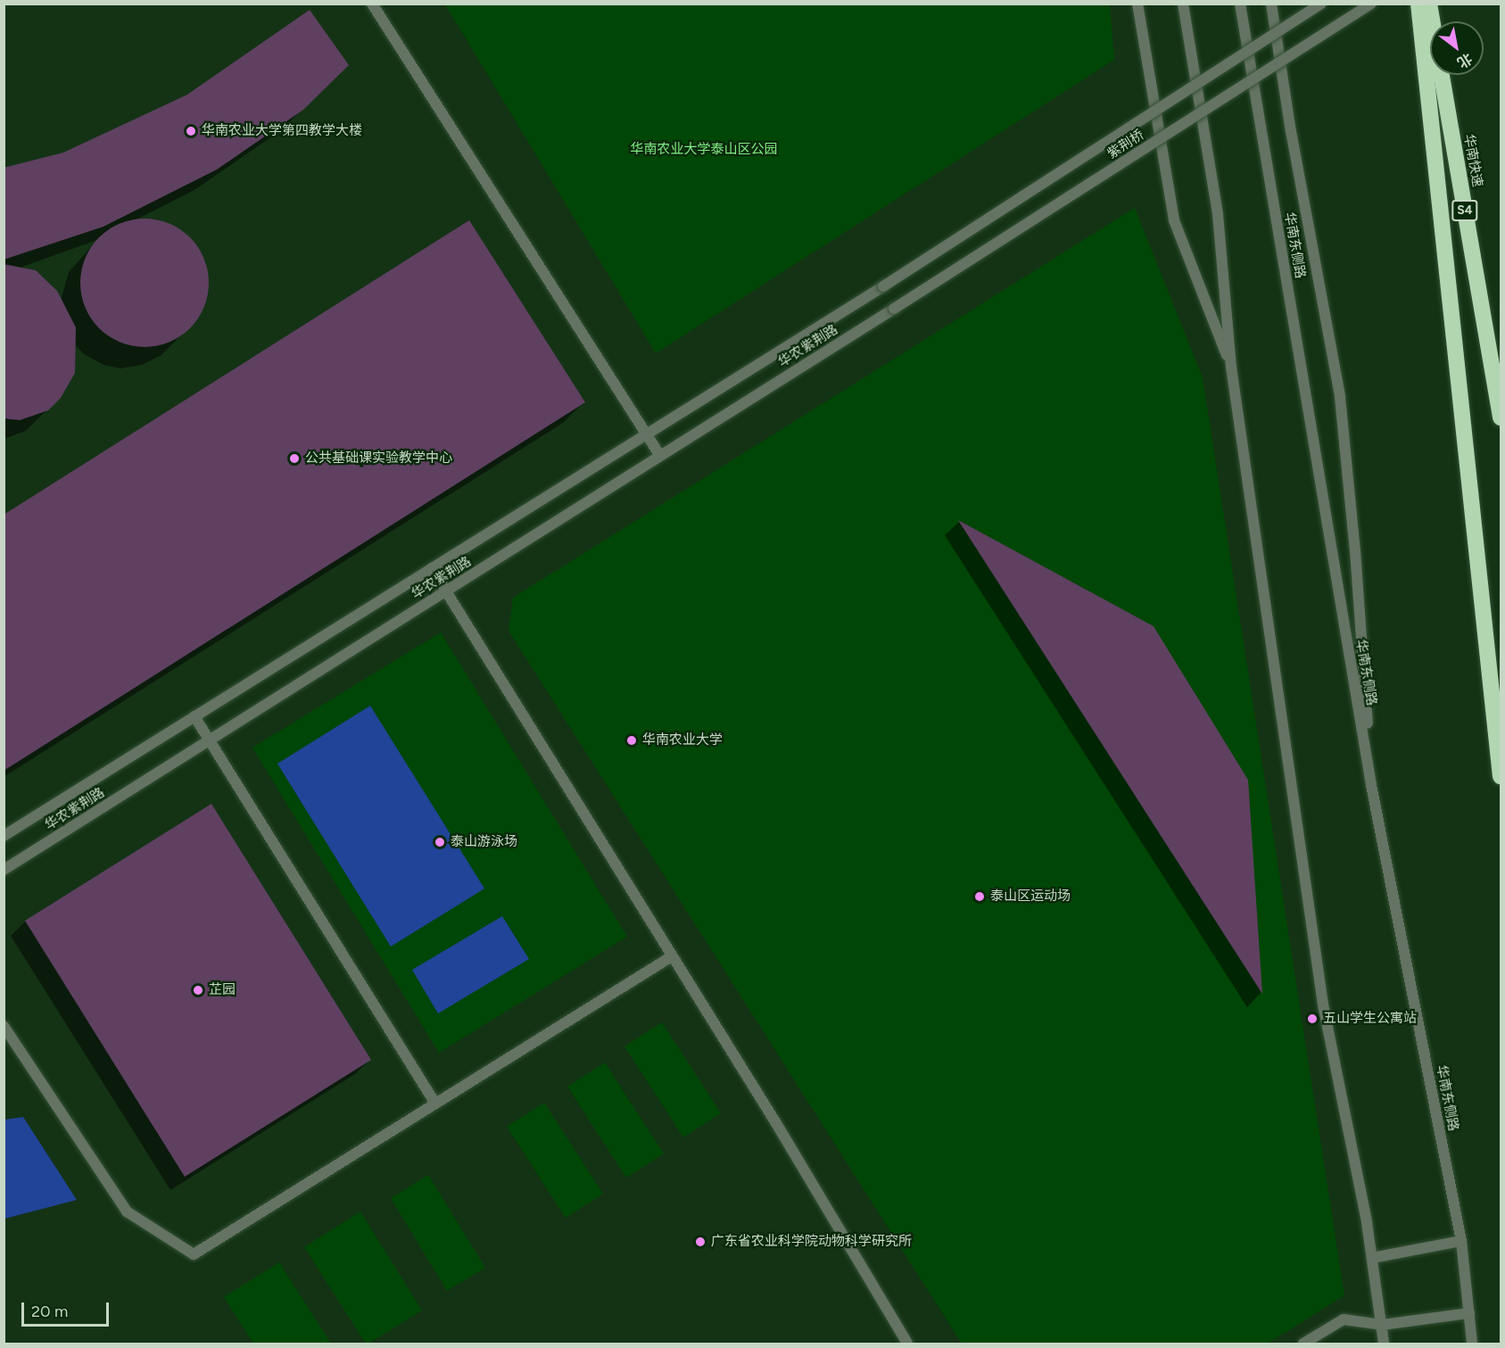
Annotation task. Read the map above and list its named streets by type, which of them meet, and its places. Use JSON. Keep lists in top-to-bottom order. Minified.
{"streets":{"highway":["华南快速","S4"],"street":["紫荆桥","华南东侧路","华农紫荆路"]},"crossings":[["紫荆桥","华农紫荆路"]],"parks":["华南农业大学泰山区公园"],"places":["华南农业大学第四教学大楼","公共基础课实验教学中心","华南农业大学","泰山游泳场","泰山区运动场","芷园","五山学生公寓站","广东省农业科学院动物科学研究所"],"scale_bar":"20 m","north":"bottom right"}
